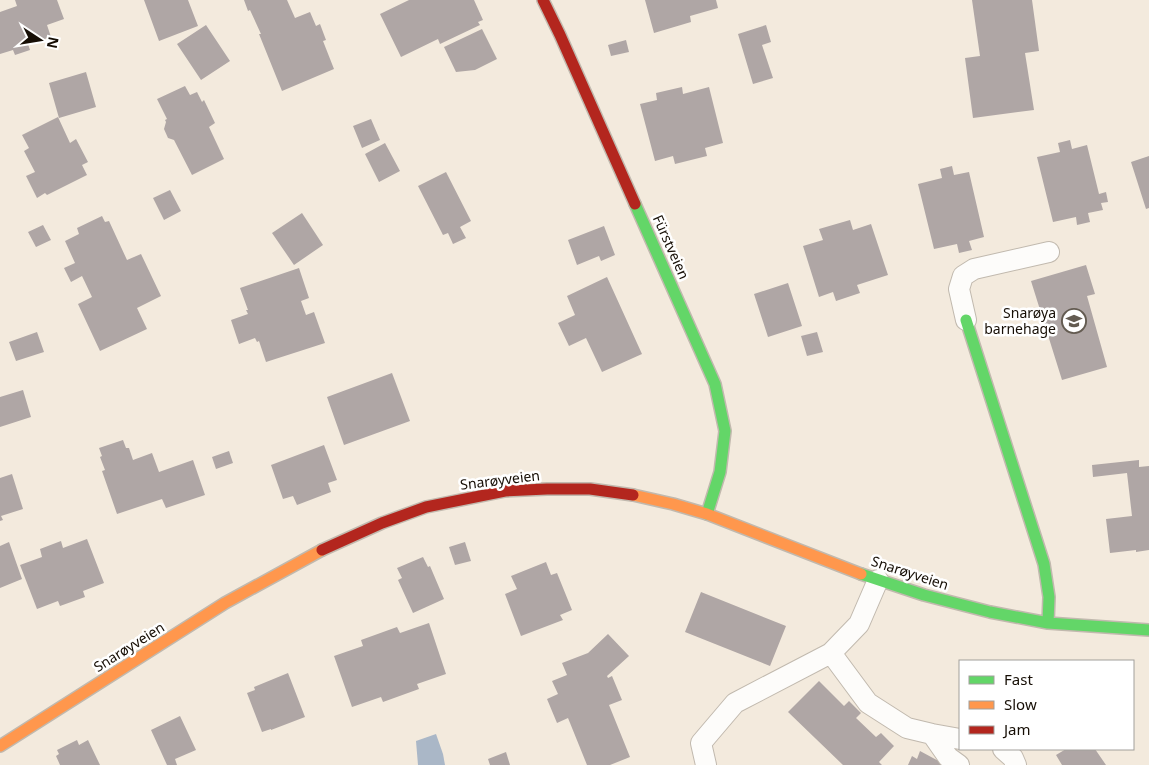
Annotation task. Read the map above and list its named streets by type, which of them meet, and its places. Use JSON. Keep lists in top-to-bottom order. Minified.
{"streets":{"street":["Fürstveien","Snarøyveien"]},"crossings":[["Fürstveien","Snarøyveien"]],"places":{"school or university":["Snarøya barnehage"]},"legend":["Fast","Slow","Jam"],"north":"right"}
